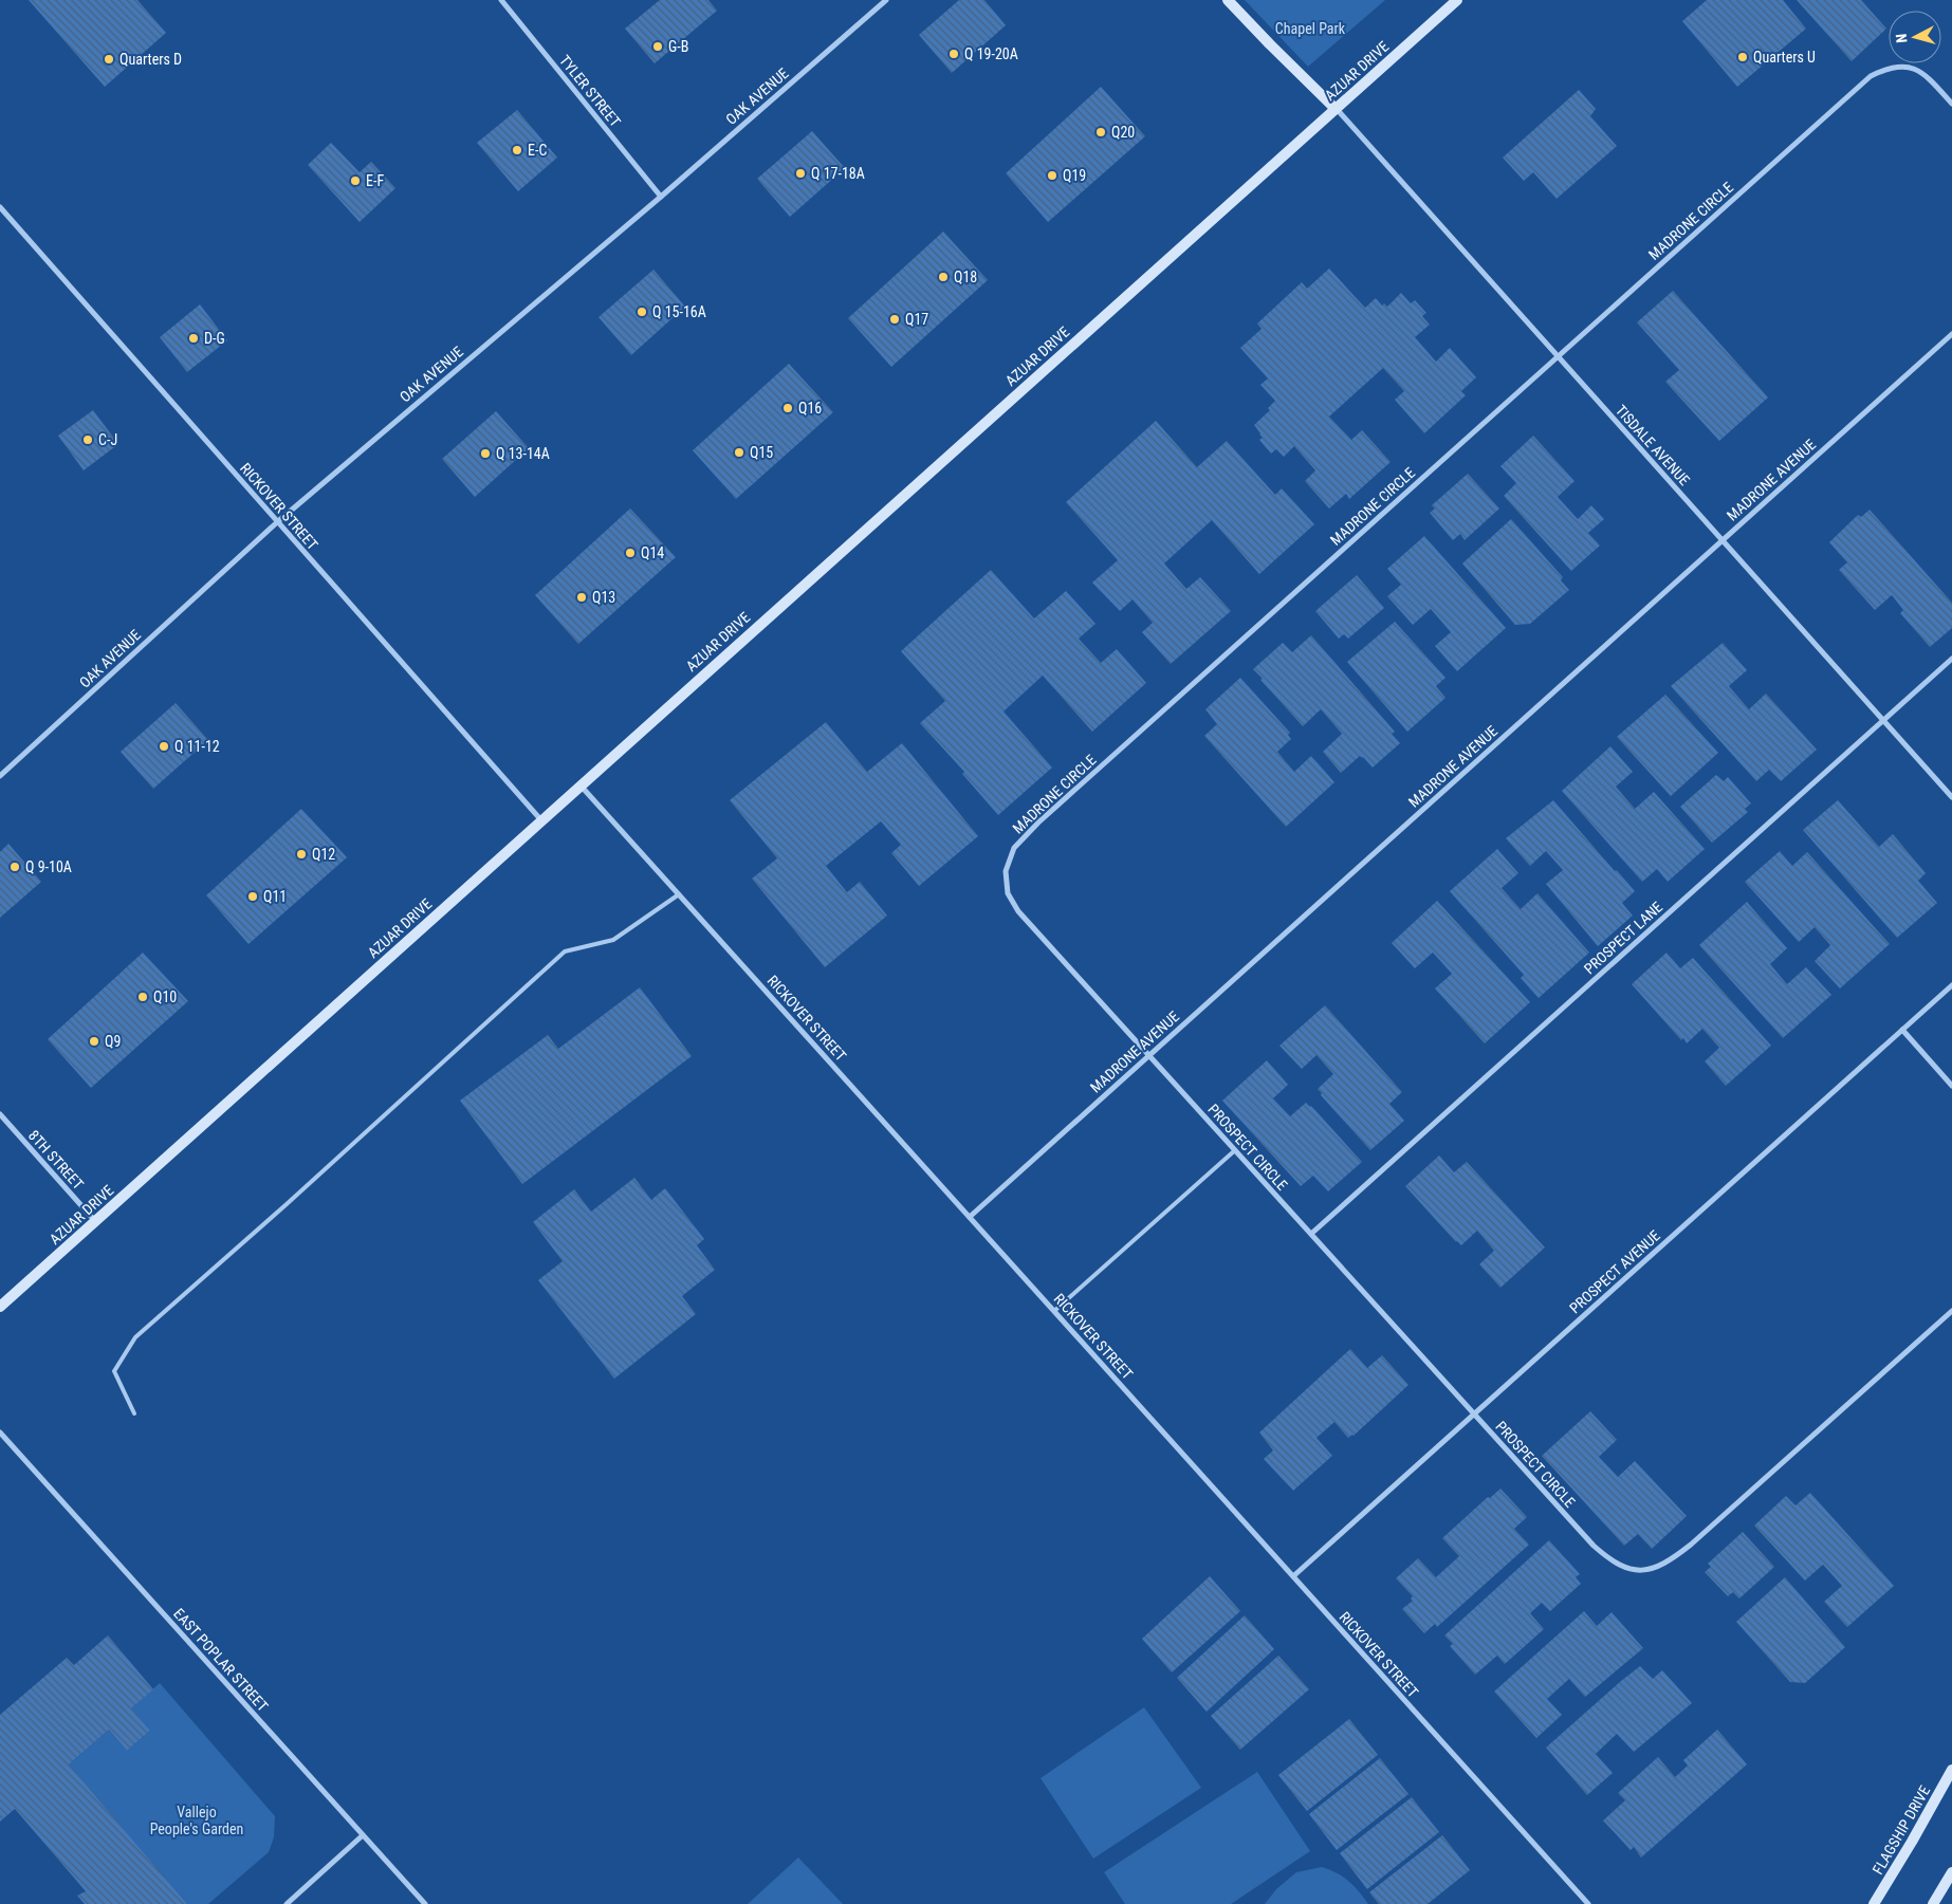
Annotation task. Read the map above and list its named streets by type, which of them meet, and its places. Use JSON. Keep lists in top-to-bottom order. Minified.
{"streets":{"main road":["AZUAR DRIVE","FLAGSHIP DRIVE"],"street":["TYLER STREET","OAK AVENUE","MADRONE CIRCLE","TISDALE AVENUE","MADRONE AVENUE","RICKOVER STREET","PROSPECT LANE","PROSPECT CIRCLE","8TH STREET","PROSPECT AVENUE","EAST POPLAR STREET"]},"crossings":[["AZUAR DRIVE","TISDALE AVENUE"],["AZUAR DRIVE","RICKOVER STREET"],["AZUAR DRIVE","8TH STREET"],["TYLER STREET","OAK AVENUE"],["OAK AVENUE","RICKOVER STREET"],["MADRONE CIRCLE","TISDALE AVENUE"],["MADRONE CIRCLE","MADRONE AVENUE"],["MADRONE CIRCLE","PROSPECT CIRCLE"],["TISDALE AVENUE","MADRONE AVENUE"],["TISDALE AVENUE","PROSPECT LANE"],["MADRONE AVENUE","RICKOVER STREET"],["MADRONE AVENUE","PROSPECT CIRCLE"],["RICKOVER STREET","PROSPECT AVENUE"],["PROSPECT LANE","PROSPECT CIRCLE"],["PROSPECT CIRCLE","PROSPECT AVENUE"]],"parks":["Chapel Park","Vallejo People's Garden"],"places":["G-B","Q 19-20A","Quarters U","Quarters D","Q20","E-C","Q 17-18A","Q19","E-F","Q18","Q 15-16A","Q17","D-G","Q16","C-J","Q15","Q 13-14A","Q14","Q13","Q 11-12","Q12","Q 9-10A","Q11","Q10","Q9"],"north":"left"}
